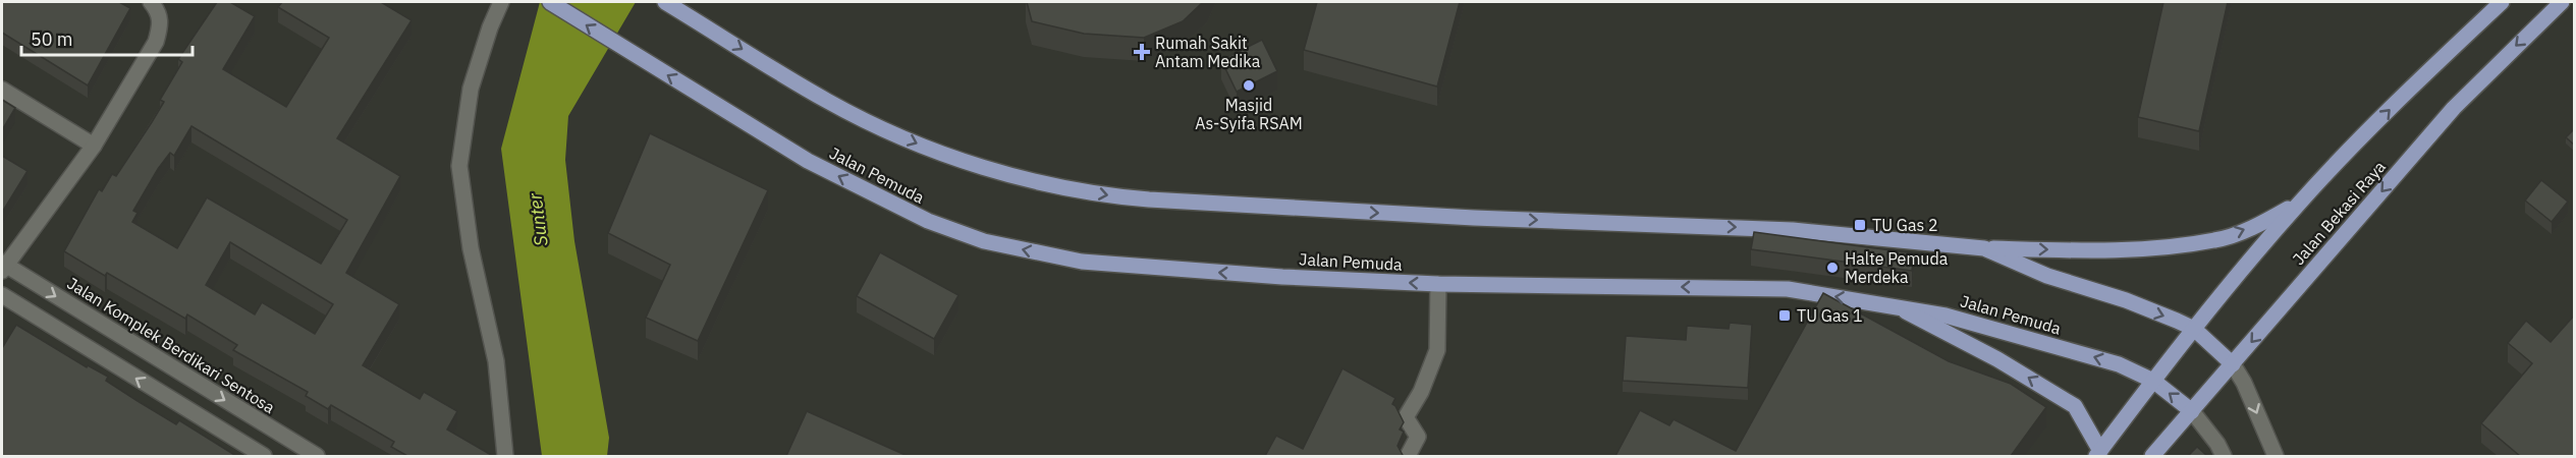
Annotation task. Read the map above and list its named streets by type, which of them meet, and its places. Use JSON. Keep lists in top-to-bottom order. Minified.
{"streets":{"main road":["Jalan Pemuda","Jalan Bekasi Raya"],"street":["Jalan Komplek Berdikari Sentosa"]},"crossings":[["Jalan Pemuda","Jalan Bekasi Raya"]],"water":["Sunter"],"places":{"health":["Rumah Sakit Antam Medika"],"other":["Masjid As-Syifa RSAM","Halte Pemuda Merdeka"],"transit":["TU Gas 2","TU Gas 1"]},"scale_bar":"50 m"}
